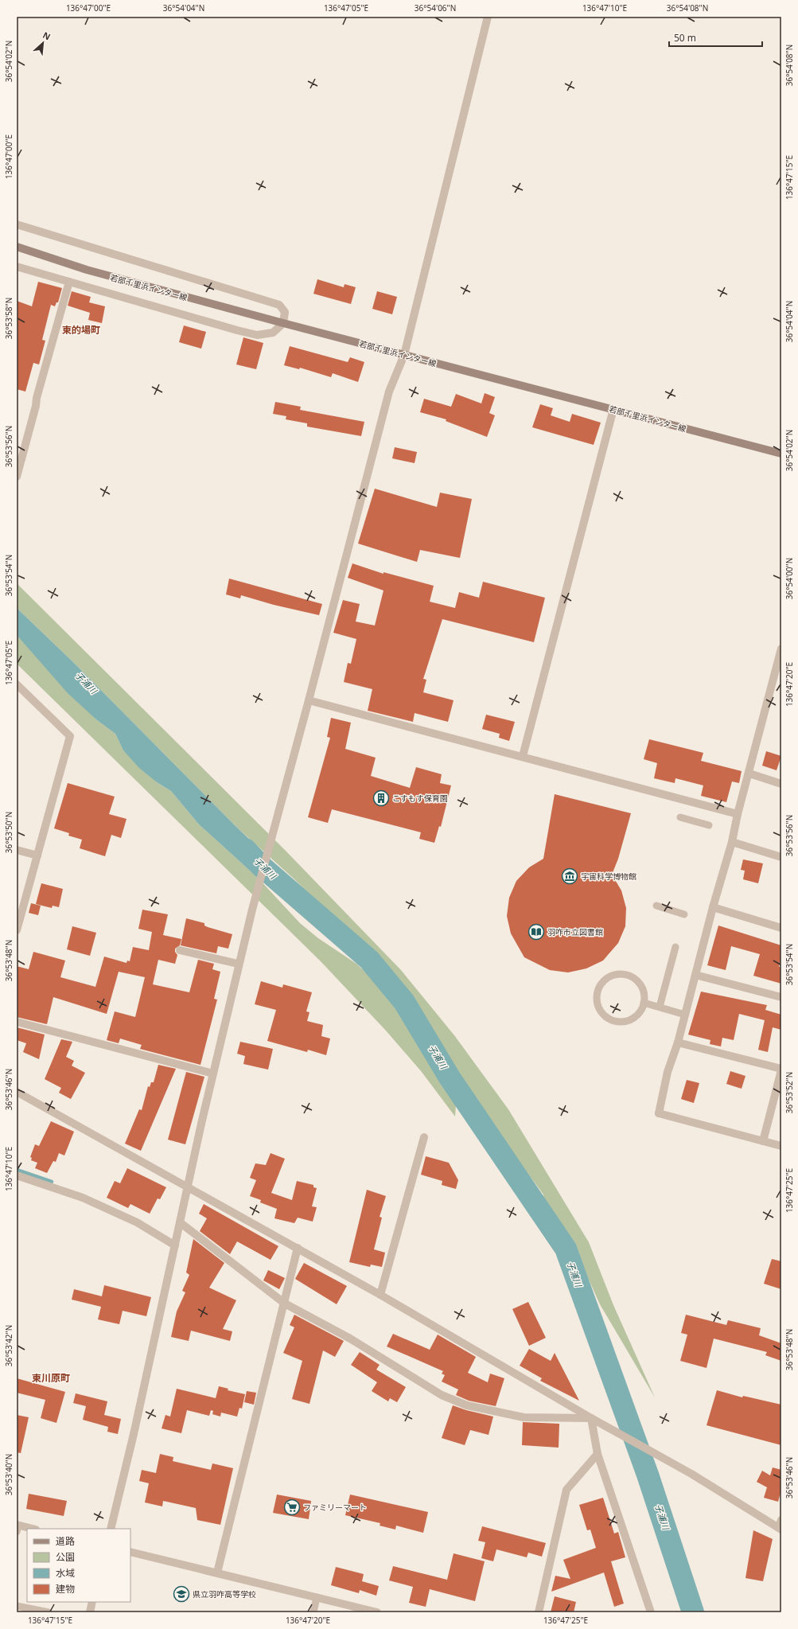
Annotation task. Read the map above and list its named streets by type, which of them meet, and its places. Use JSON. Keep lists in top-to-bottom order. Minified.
{"streets":{"main road":["若部千里浜インター線"]},"districts":["東的場町","東川原町"],"water":["子浦川"],"places":{"building":["こすもす保育園"],"museum":["宇宙科学博物館"],"library":["羽咋市立図書館"],"supermarket":["ファミリーマート"],"school or university":["県立羽咋高等学校"]},"legend":["道路","公園","水域","建物"],"scale_bar":"50 m","north":"top right","coordinates":["136°47'00\"E","36°54'04\"N","136°47'05\"E","36°54'06\"N","136°47'10\"E","36°54'08\"N","36°54'02\"N","136°47'15\"E","36°53'58\"N","36°53'56\"N","36°53'54\"N","36°54'00\"N","136°47'20\"E","36°53'50\"N","36°53'48\"N","36°53'46\"N","36°53'52\"N","136°47'25\"E","36°53'42\"N","36°53'40\"N"]}
